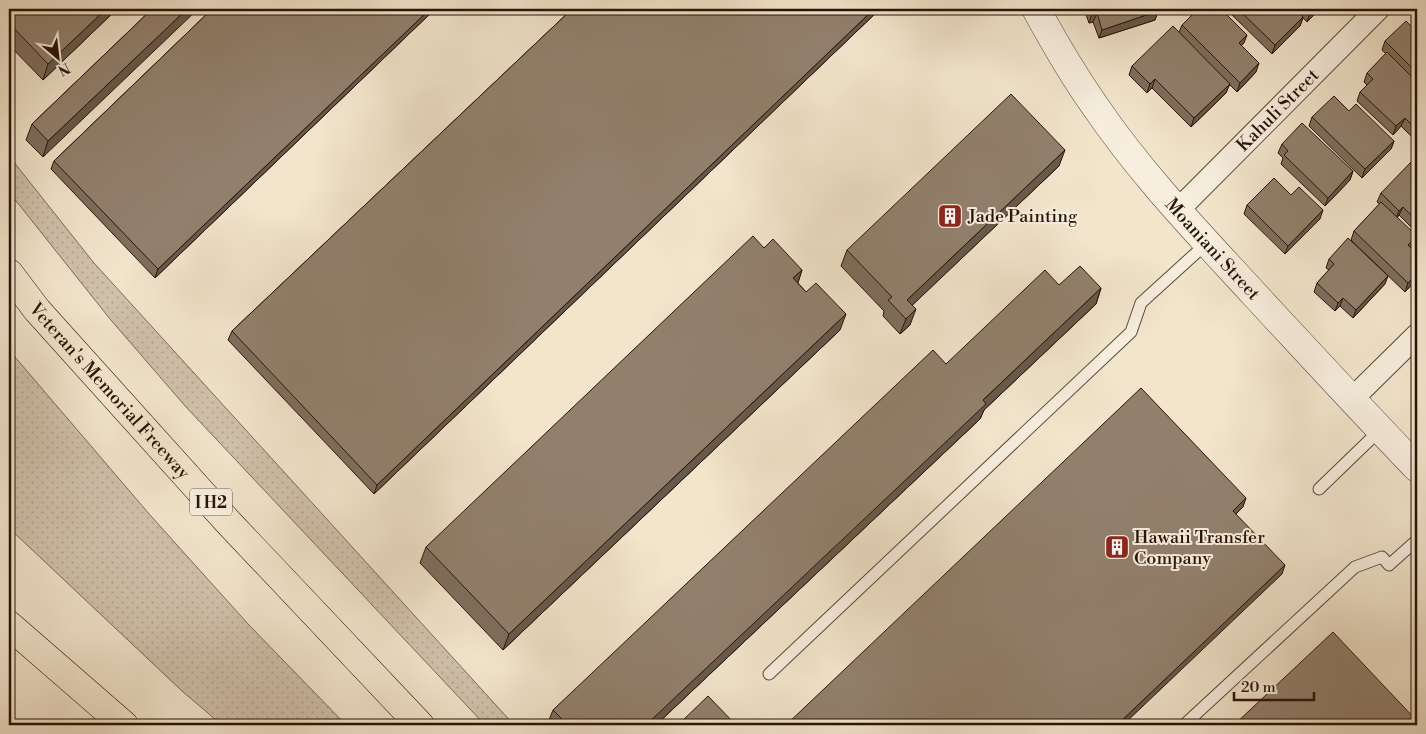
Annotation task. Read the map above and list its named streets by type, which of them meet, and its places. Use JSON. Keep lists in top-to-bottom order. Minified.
{"streets":{"highway":["Veteran's Memorial Freeway","I H2"],"street":["Kahuli Street","Moaniani Street"]},"crossings":[["Kahuli Street","Moaniani Street"]],"places":{"building":["Jade Painting","Hawaii Transfer Company"]},"scale_bar":"20 m","north":"bottom right"}
